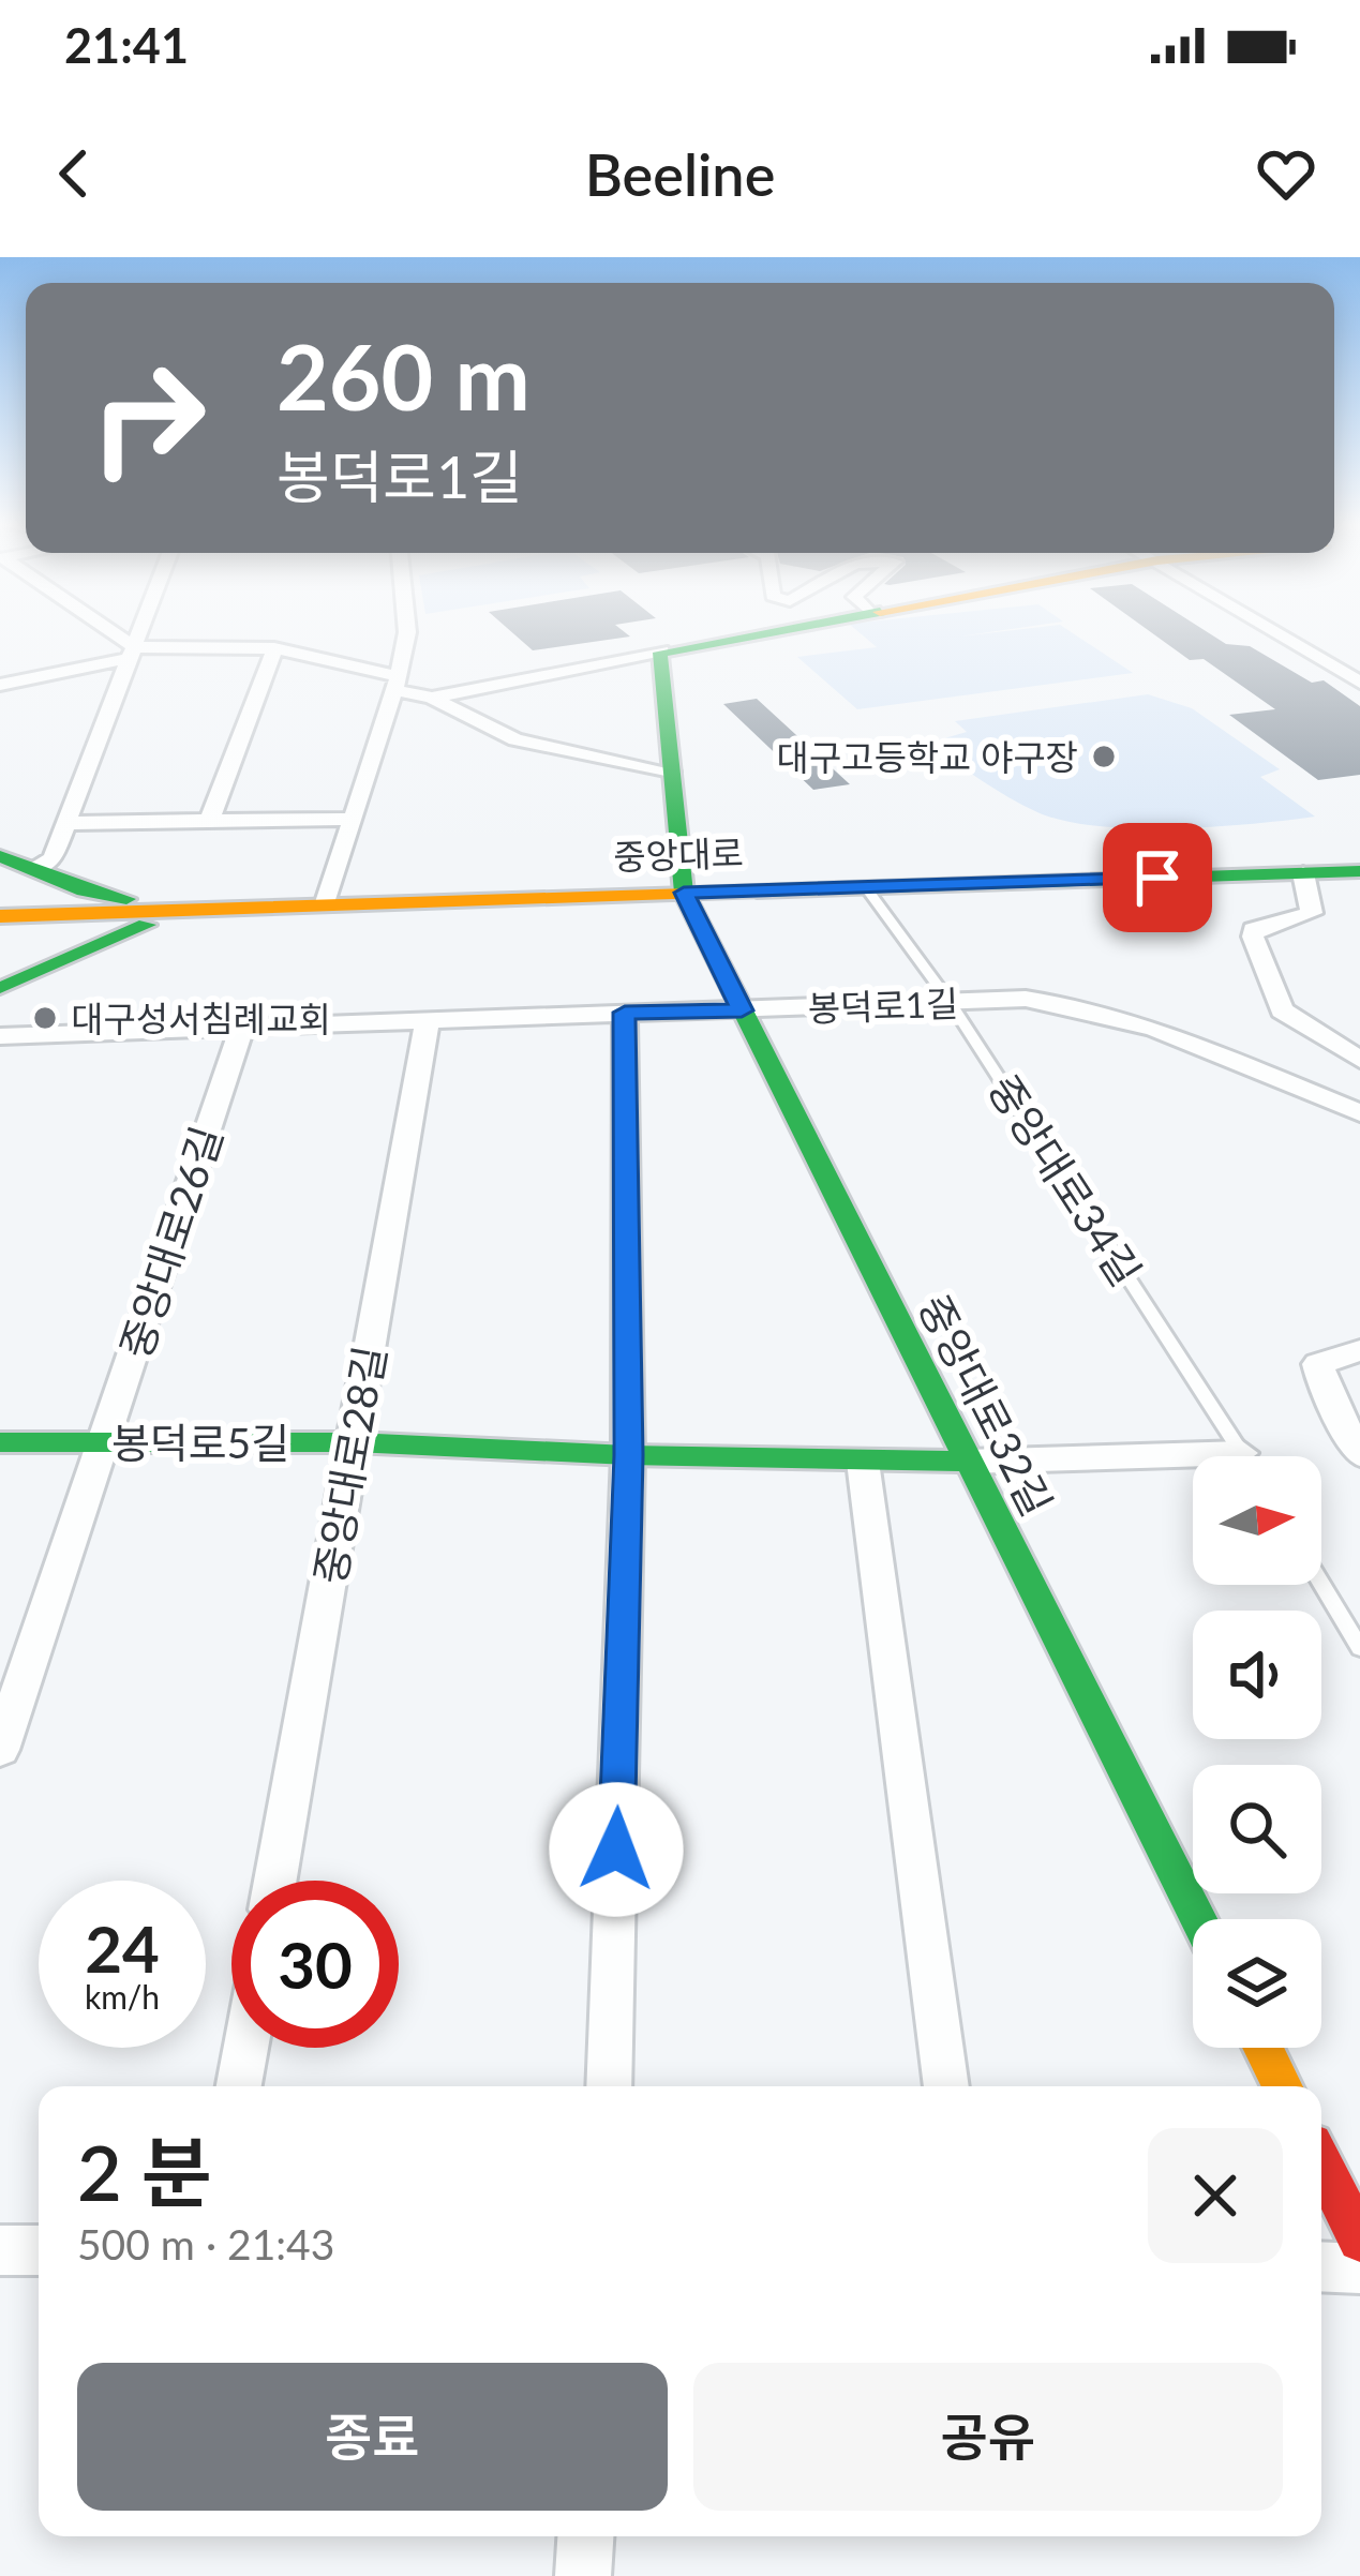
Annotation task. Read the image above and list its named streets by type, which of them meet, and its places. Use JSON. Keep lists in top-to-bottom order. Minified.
{"streets":{"street":["중앙대로","봉덕로1길","중앙대로26길","중앙대로32길","봉덕로5길","중앙대로28길"],"lane":["중앙대로34길"]},"crossings":[["중앙대로","중앙대로34길"],["중앙대로","중앙대로32길"],["봉덕로1길","중앙대로34길"],["봉덕로1길","중앙대로26길"],["봉덕로1길","중앙대로32길"],["봉덕로1길","중앙대로28길"],["중앙대로26길","봉덕로5길"],["중앙대로32길","봉덕로5길"],["봉덕로5길","중앙대로28길"]],"places":["대구고등학교 야구장","대구성서침례교회"],"north":"right","page":{"status":"21:41","header":"Beeline","turn":["260 m","봉덕로1길"],"speed":"24 km/h","limit":"30","heading":["2 분","500 m · 21:43"],"buttons":["종료","공유"]}}
